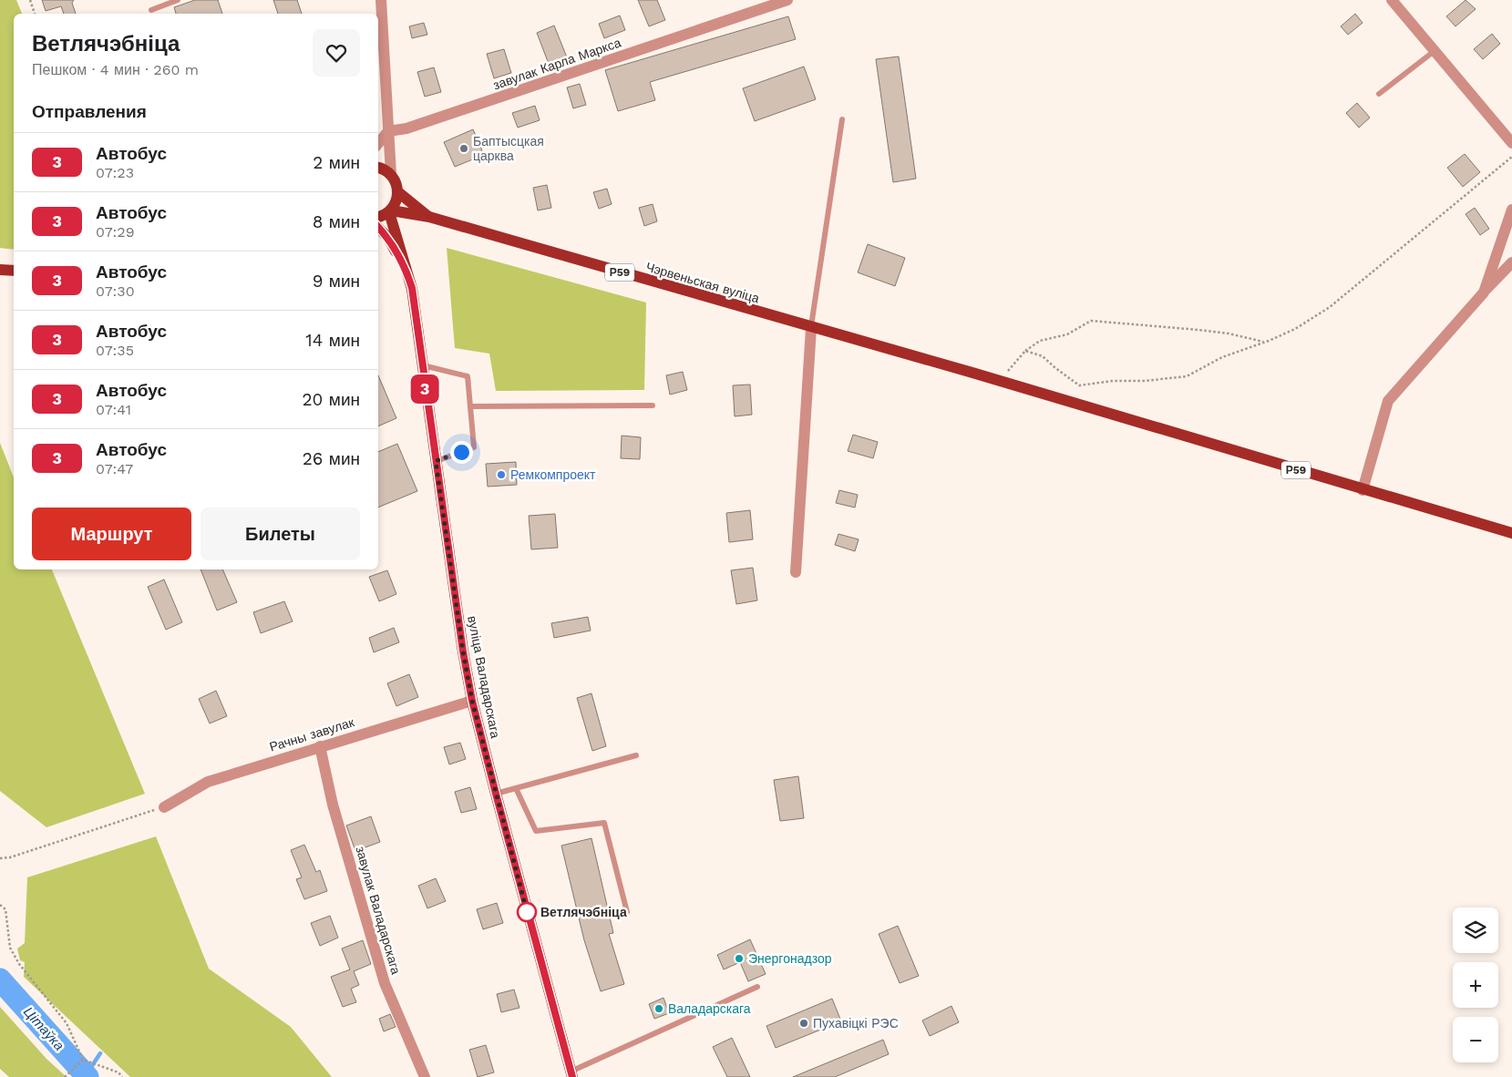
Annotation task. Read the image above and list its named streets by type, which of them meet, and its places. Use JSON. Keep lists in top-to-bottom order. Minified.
{"streets":{"main road":["Р59","Чэрвеньская вуліца","вуліца Валадарскага"],"street":["завулак Карла Маркса","Рачны завулак","завулак Валадарскага"]},"crossings":[["Р59","Чэрвеньская вуліца"],["Чэрвеньская вуліца","вуліца Валадарскага"],["вуліца Валадарскага","Рачны завулак"],["Рачны завулак","завулак Валадарскага"]],"water":["Цітаўка"],"places":["Баптысцкая царква","Ремкомпроект","Ветлячэбніца","Энергонадзор","Валадарскага","Пухавіцкі РЭС"],"lines":["bus line 3"],"page":{"on_map":"3","heading":[["Ветлячэбніца","Пешком · 4 мин · 260 m"],"Отправления"],"list":[{"mark":"3","name":"Автобус","note":"07:23","value":"2 мин"},{"mark":"3","name":"Автобус","note":"07:29","value":"8 мин"},{"mark":"3","name":"Автобус","note":"07:30","value":"9 мин"},{"mark":"3","name":"Автобус","note":"07:35","value":"14 мин"},{"mark":"3","name":"Автобус","note":"07:41","value":"20 мин"},{"mark":"3","name":"Автобус","note":"07:47","value":"26 мин"}],"buttons":["Маршрут","Билеты"],"map_buttons":["+","−"]}}
